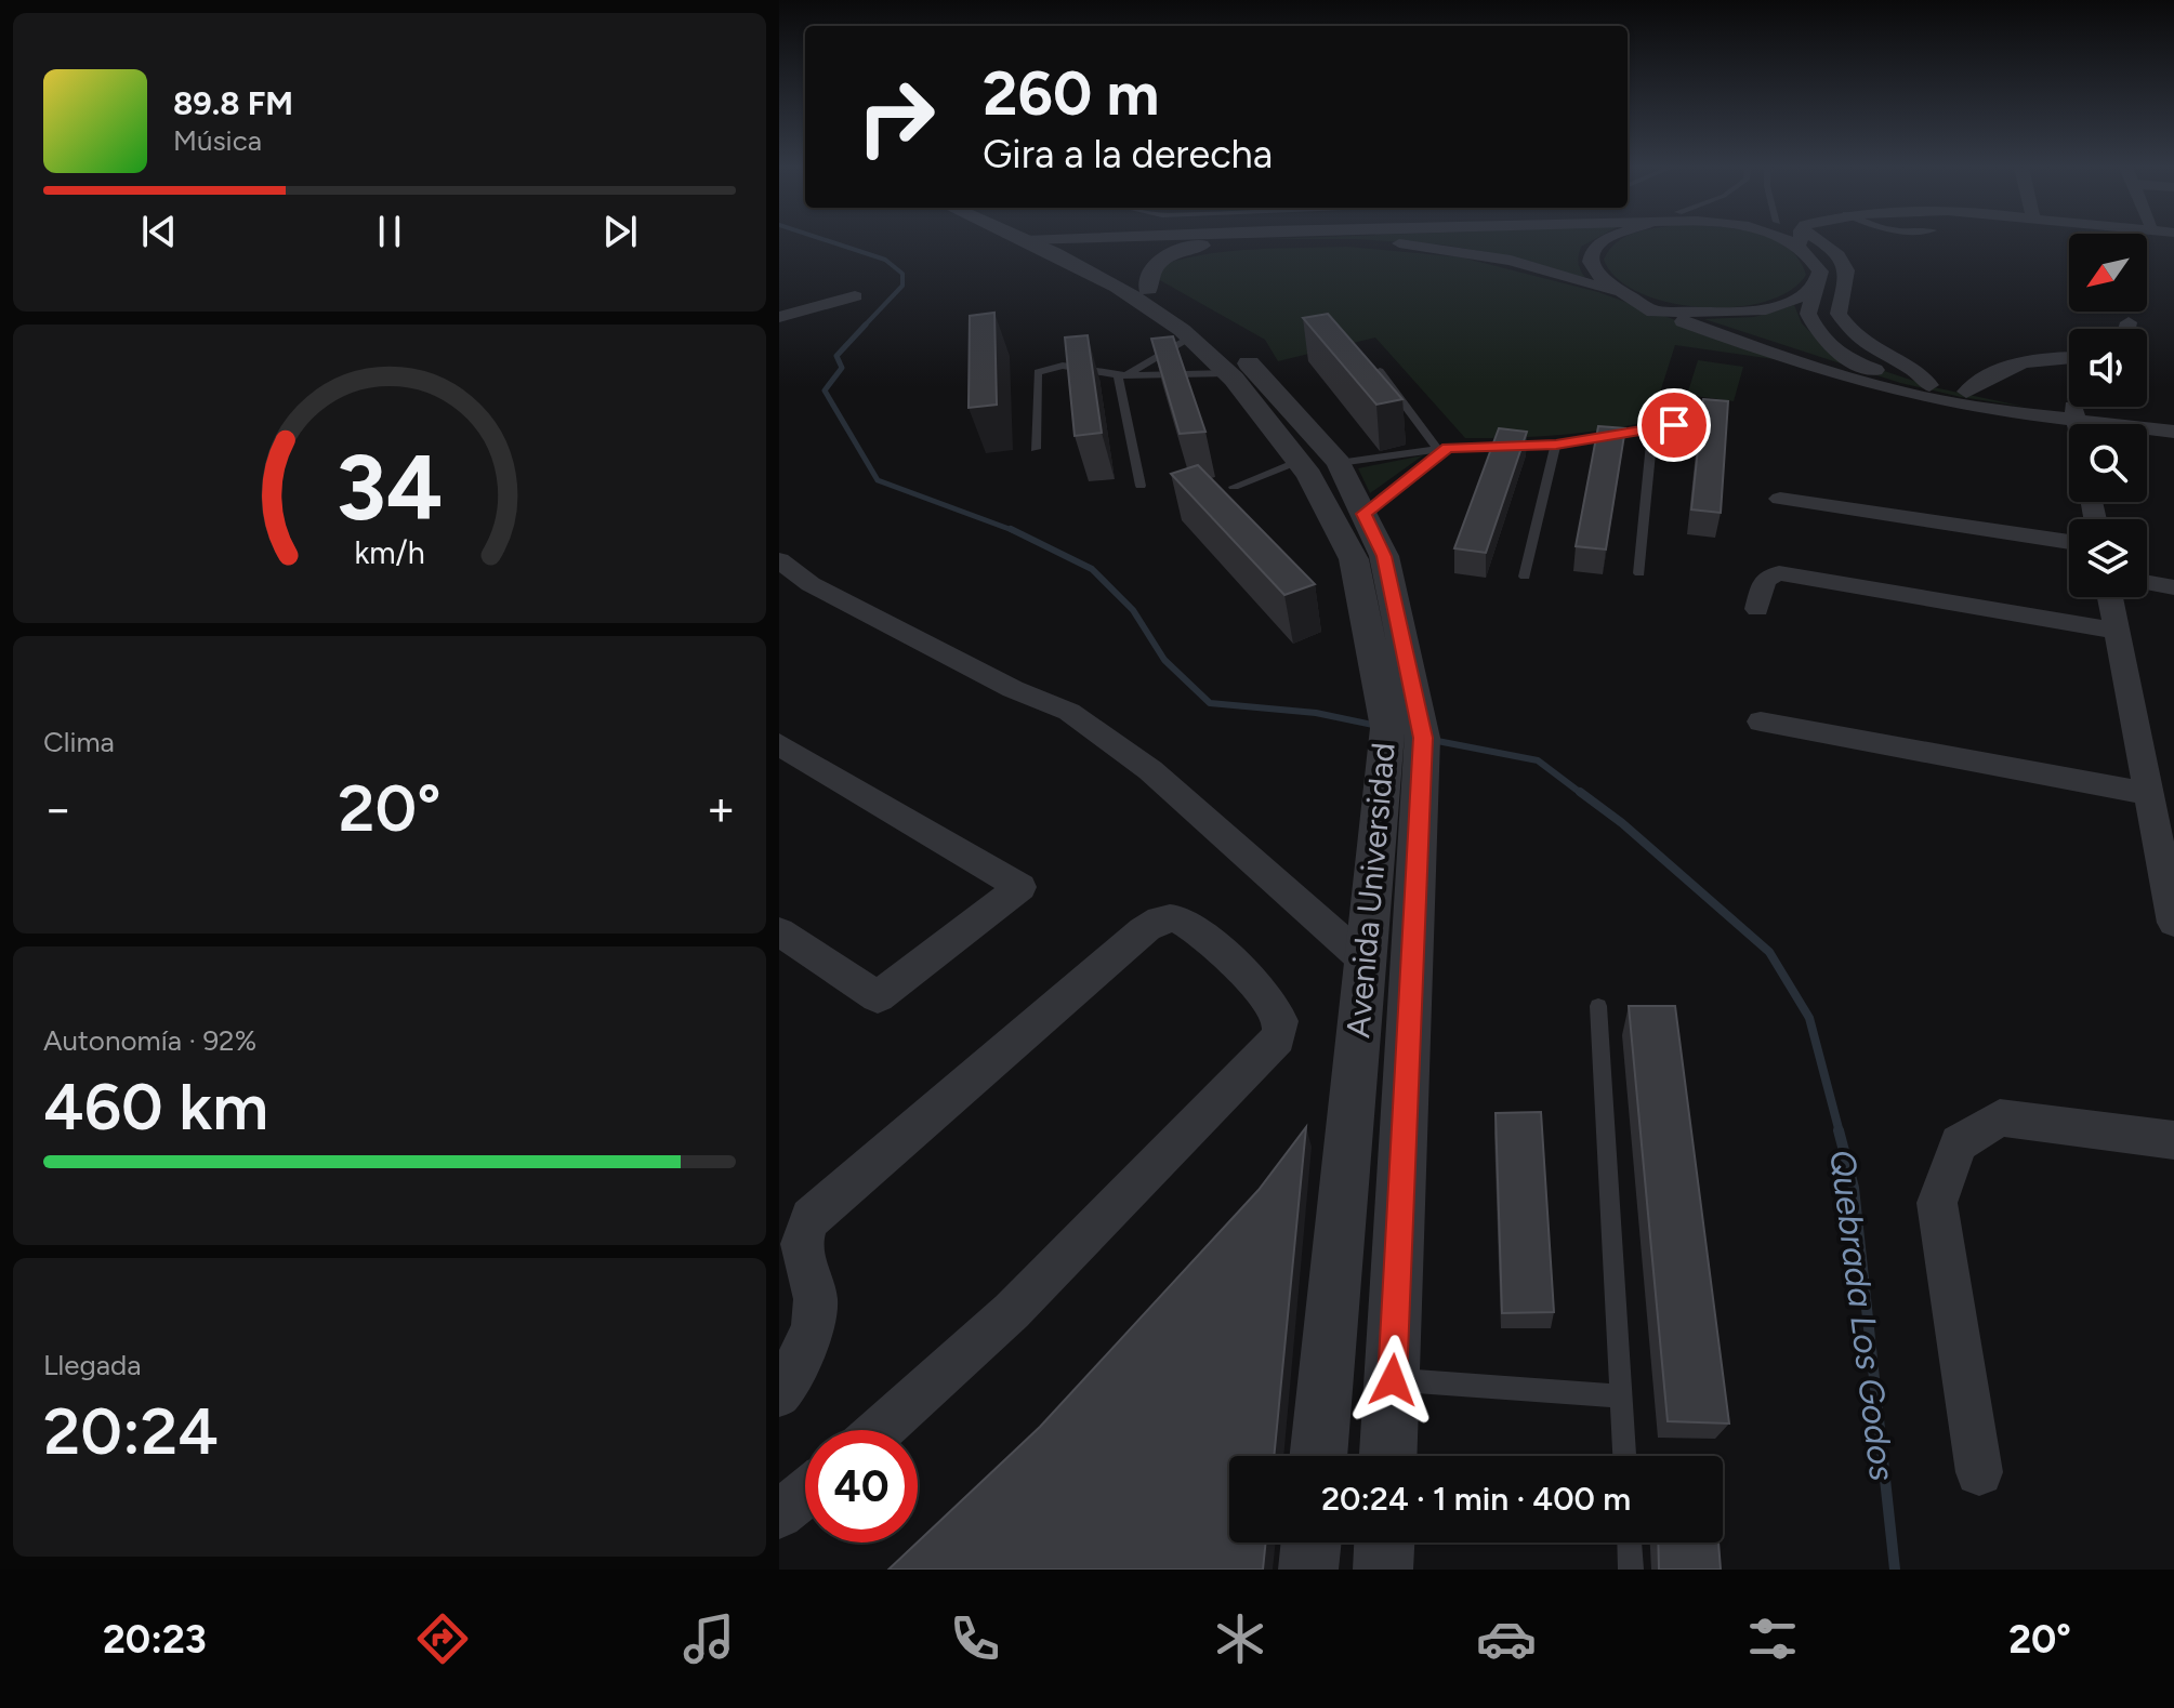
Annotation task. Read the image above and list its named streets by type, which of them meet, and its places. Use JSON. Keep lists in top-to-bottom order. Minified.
{"streets":{"street":["Avenida Universidad"]},"water":["Quebrada Los Godos"],"north":"bottom left","page":{"turn":["260 m","Gira a la derecha"],"song":["89.8 FM","Música"],"tile":["Clima",["Autonomía · 92%","460 km"],["Llegada","20:24"]],"heat":["−","20°","+"],"limit":"40","trip":"20:24 · 1 min · 400 m","tabs":["20:23","20°"],"gauge":["34","km/h"]}}
